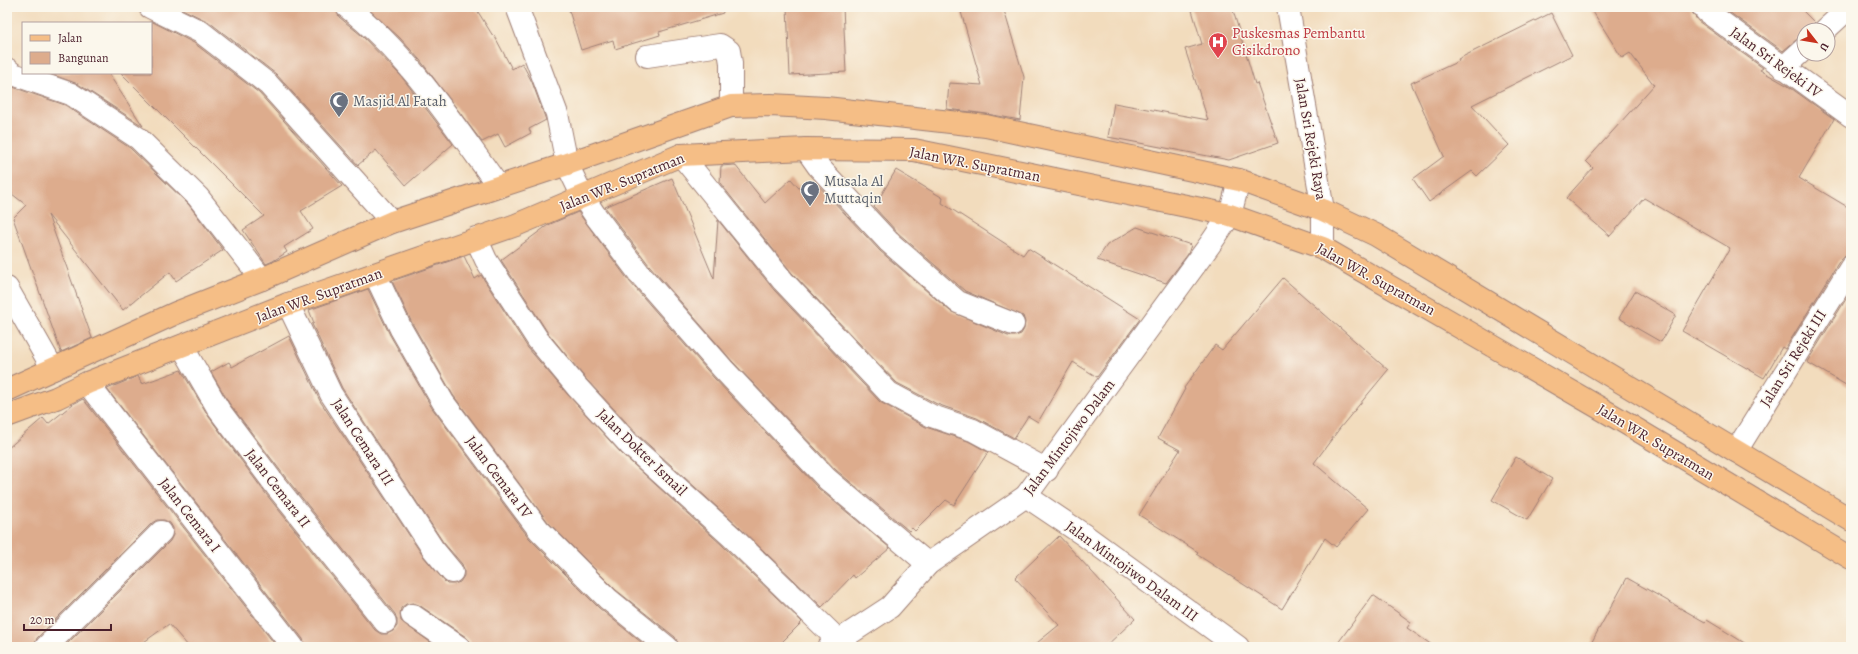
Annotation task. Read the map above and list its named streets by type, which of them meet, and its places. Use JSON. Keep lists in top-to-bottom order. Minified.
{"streets":{"main road":["Jalan WR. Supratman"],"street":["Jalan Sri Rejeki IV","Jalan Sri Rejeki Raya","Jalan Sri Rejeki III","Jalan Mintojiwo Dalam","Jalan Cemara III","Jalan Dokter Ismail","Jalan Cemara IV","Jalan Cemara II","Jalan Cemara I","Jalan Mintojiwo Dalam III"]},"crossings":[["Jalan Sri Rejeki Raya","Jalan WR. Supratman"],["Jalan WR. Supratman","Jalan Mintojiwo Dalam"],["Jalan WR. Supratman","Jalan Cemara III"],["Jalan WR. Supratman","Jalan Dokter Ismail"],["Jalan WR. Supratman","Jalan Cemara IV"],["Jalan WR. Supratman","Jalan Cemara II"],["Jalan WR. Supratman","Jalan Cemara I"],["Jalan Mintojiwo Dalam","Jalan Dokter Ismail"],["Jalan Mintojiwo Dalam","Jalan Mintojiwo Dalam III"]],"places":{"hospital":["Puskesmas Pembantu Gisikdrono"],"mosque":["Masjid Al Fatah","Musala Al Muttaqin"]},"legend":["Jalan","Bangunan"],"scale_bar":"20 m","north":"bottom right"}
